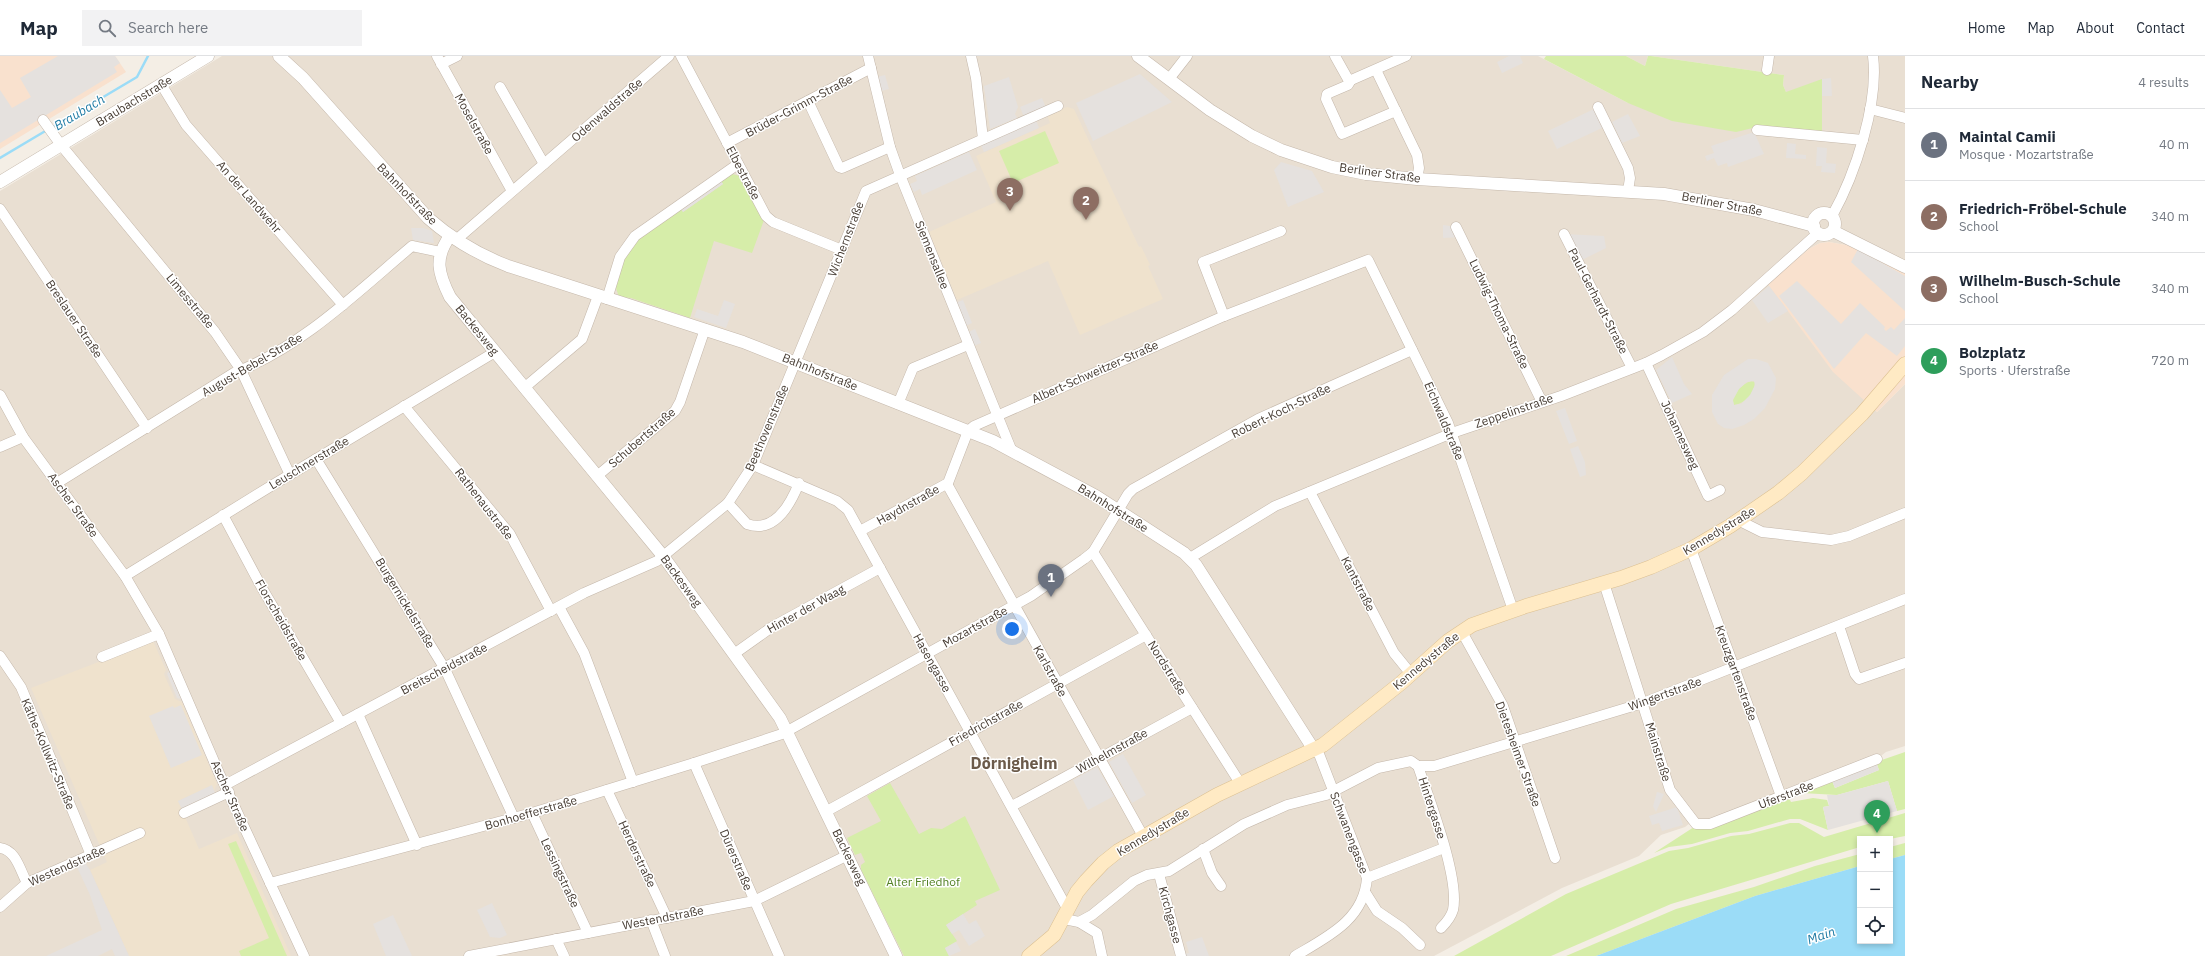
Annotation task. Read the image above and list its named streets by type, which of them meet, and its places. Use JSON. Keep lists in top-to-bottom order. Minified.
{"streets":{"main road":["Kennedystraße"],"street":["Braubachstraße","Brüder-Grimm-Straße","Odenwaldstraße","Moselstraße","Elbestraße","Berliner Straße","Bahnhofstraße","An der Landwehr","Wichernstraße","Siemensallee","Limesstraße","Paul-Gerhardt-Straße","Ludwig-Thoma-Straße","Breslauer Straße","Backesweg","August-Bebel-Straße","Albert-Schweitzer-Straße","Robert-Koch-Straße","Zeppelinstraße","Eichwaldstraße","Beethovenstraße","Johannesweg","Schubertstraße","Leuschnerstraße","Rathenaustraße","Ascher Straße","Haydnstraße","Kantstraße","Burgernickelstraße","Hinter der Waag","Florscheidstraße","Mozartstraße","Hasengasse","Nordstraße","Breitscheidstraße","Karlstraße","Kreuzgartenstraße","Wingertstraße","Friedrichstraße","Wilhelmstraße","Mainstraße","Käthe-Kollwitz-Straße","Dietesheimer Straße","Uferstraße","Hintergasse","Bonhoefferstraße","Schwanengasse","Herderstraße","Dürerstraße","Westendstraße","Lessingstraße","Kirchgasse"]},"crossings":[["Braubachstraße","An der Landwehr"],["Braubachstraße","Limesstraße"],["Brüder-Grimm-Straße","Elbestraße"],["Brüder-Grimm-Straße","Siemensallee"],["Odenwaldstraße","Moselstraße"],["Odenwaldstraße","Bahnhofstraße"],["Elbestraße","Wichernstraße"],["Berliner Straße","Zeppelinstraße"],["Bahnhofstraße","Wichernstraße"],["Bahnhofstraße","Siemensallee"],["Bahnhofstraße","Albert-Schweitzer-Straße"],["Bahnhofstraße","Robert-Koch-Straße"],["Bahnhofstraße","Zeppelinstraße"],["Bahnhofstraße","Beethovenstraße"],["Bahnhofstraße","Schubertstraße"],["Bahnhofstraße","Haydnstraße"],["Bahnhofstraße","Kennedystraße"],["Bahnhofstraße","Mozartstraße"],["Bahnhofstraße","Schwanengasse"],["An der Landwehr","August-Bebel-Straße"],["Wichernstraße","Siemensallee"],["Wichernstraße","Beethovenstraße"],["Siemensallee","Albert-Schweitzer-Straße"],["Limesstraße","August-Bebel-Straße"],["Limesstraße","Leuschnerstraße"],["Paul-Gerhardt-Straße","Zeppelinstraße"],["Ludwig-Thoma-Straße","Zeppelinstraße"],["Breslauer Straße","August-Bebel-Straße"],["Backesweg","August-Bebel-Straße"],["Backesweg","Beethovenstraße"],["Backesweg","Schubertstraße"],["Backesweg","Leuschnerstraße"],["Backesweg","Hinter der Waag"],["Backesweg","Mozartstraße"],["Backesweg","Breitscheidstraße"],["Backesweg","Friedrichstraße"],["Backesweg","Bonhoefferstraße"],["Backesweg","Westendstraße"],["August-Bebel-Straße","Ascher Straße"],["Albert-Schweitzer-Straße","Eichwaldstraße"],["Albert-Schweitzer-Straße","Haydnstraße"],["Robert-Koch-Straße","Eichwaldstraße"],["Robert-Koch-Straße","Mozartstraße"],["Zeppelinstraße","Eichwaldstraße"],["Zeppelinstraße","Johannesweg"],["Zeppelinstraße","Kantstraße"],["Eichwaldstraße","Kennedystraße"],["Beethovenstraße","Hasengasse"],["Beethovenstraße","Breitscheidstraße"],["Leuschnerstraße","Rathenaustraße"],["Leuschnerstraße","Ascher Straße"],["Leuschnerstraße","Burgernickelstraße"],["Leuschnerstraße","Florscheidstraße"],["Rathenaustraße","Breitscheidstraße"],["Rathenaustraße","Bonhoefferstraße"],["Ascher Straße","Breitscheidstraße"],["Ascher Straße","Bonhoefferstraße"],["Haydnstraße","Hasengasse"],["Haydnstraße","Karlstraße"],["Kennedystraße","Kantstraße"],["Kennedystraße","Hasengasse"],["Kennedystraße","Nordstraße"],["Kennedystraße","Karlstraße"],["Kennedystraße","Kreuzgartenstraße"],["Kennedystraße","Mainstraße"],["Kennedystraße","Dietesheimer Straße"],["Kennedystraße","Schwanengasse"],["Burgernickelstraße","Breitscheidstraße"],["Burgernickelstraße","Bonhoefferstraße"],["Hinter der Waag","Hasengasse"],["Florscheidstraße","Breitscheidstraße"],["Mozartstraße","Hasengasse"],["Mozartstraße","Nordstraße"],["Mozartstraße","Karlstraße"],["Mozartstraße","Bonhoefferstraße"],["Hasengasse","Friedrichstraße"],["Hasengasse","Wilhelmstraße"],["Nordstraße","Friedrichstraße"],["Nordstraße","Wilhelmstraße"],["Karlstraße","Friedrichstraße"],["Karlstraße","Wilhelmstraße"],["Kreuzgartenstraße","Wingertstraße"],["Kreuzgartenstraße","Uferstraße"],["Wingertstraße","Mainstraße"],["Wingertstraße","Dietesheimer Straße"],["Wingertstraße","Hintergasse"],["Mainstraße","Uferstraße"],["Käthe-Kollwitz-Straße","Westendstraße"],["Hintergasse","Schwanengasse"],["Hintergasse","Kirchgasse"],["Bonhoefferstraße","Herderstraße"],["Bonhoefferstraße","Dürerstraße"],["Bonhoefferstraße","Lessingstraße"],["Herderstraße","Westendstraße"],["Dürerstraße","Westendstraße"],["Westendstraße","Lessingstraße"]],"districts":["Dörnigheim"],"water":["Braubach","Main"],"parks":["Alter Friedhof"],"page":{"header":"Map","search":"Search here","nav":["Home","Map","About","Contact"],"heading":["Nearby","4 results"],"list":[{"mark":"1","name":"Maintal Camii","note":"Mosque · Mozartstraße","value":"40 m"},{"mark":"2","name":"Friedrich-Fröbel-Schule","note":"School","value":"340 m"},{"mark":"3","name":"Wilhelm-Busch-Schule","note":"School","value":"340 m"},{"mark":"4","name":"Bolzplatz","note":"Sports · Uferstraße","value":"720 m"}],"pins":["3","2","1","4"],"map_buttons":["+","−"]}}
